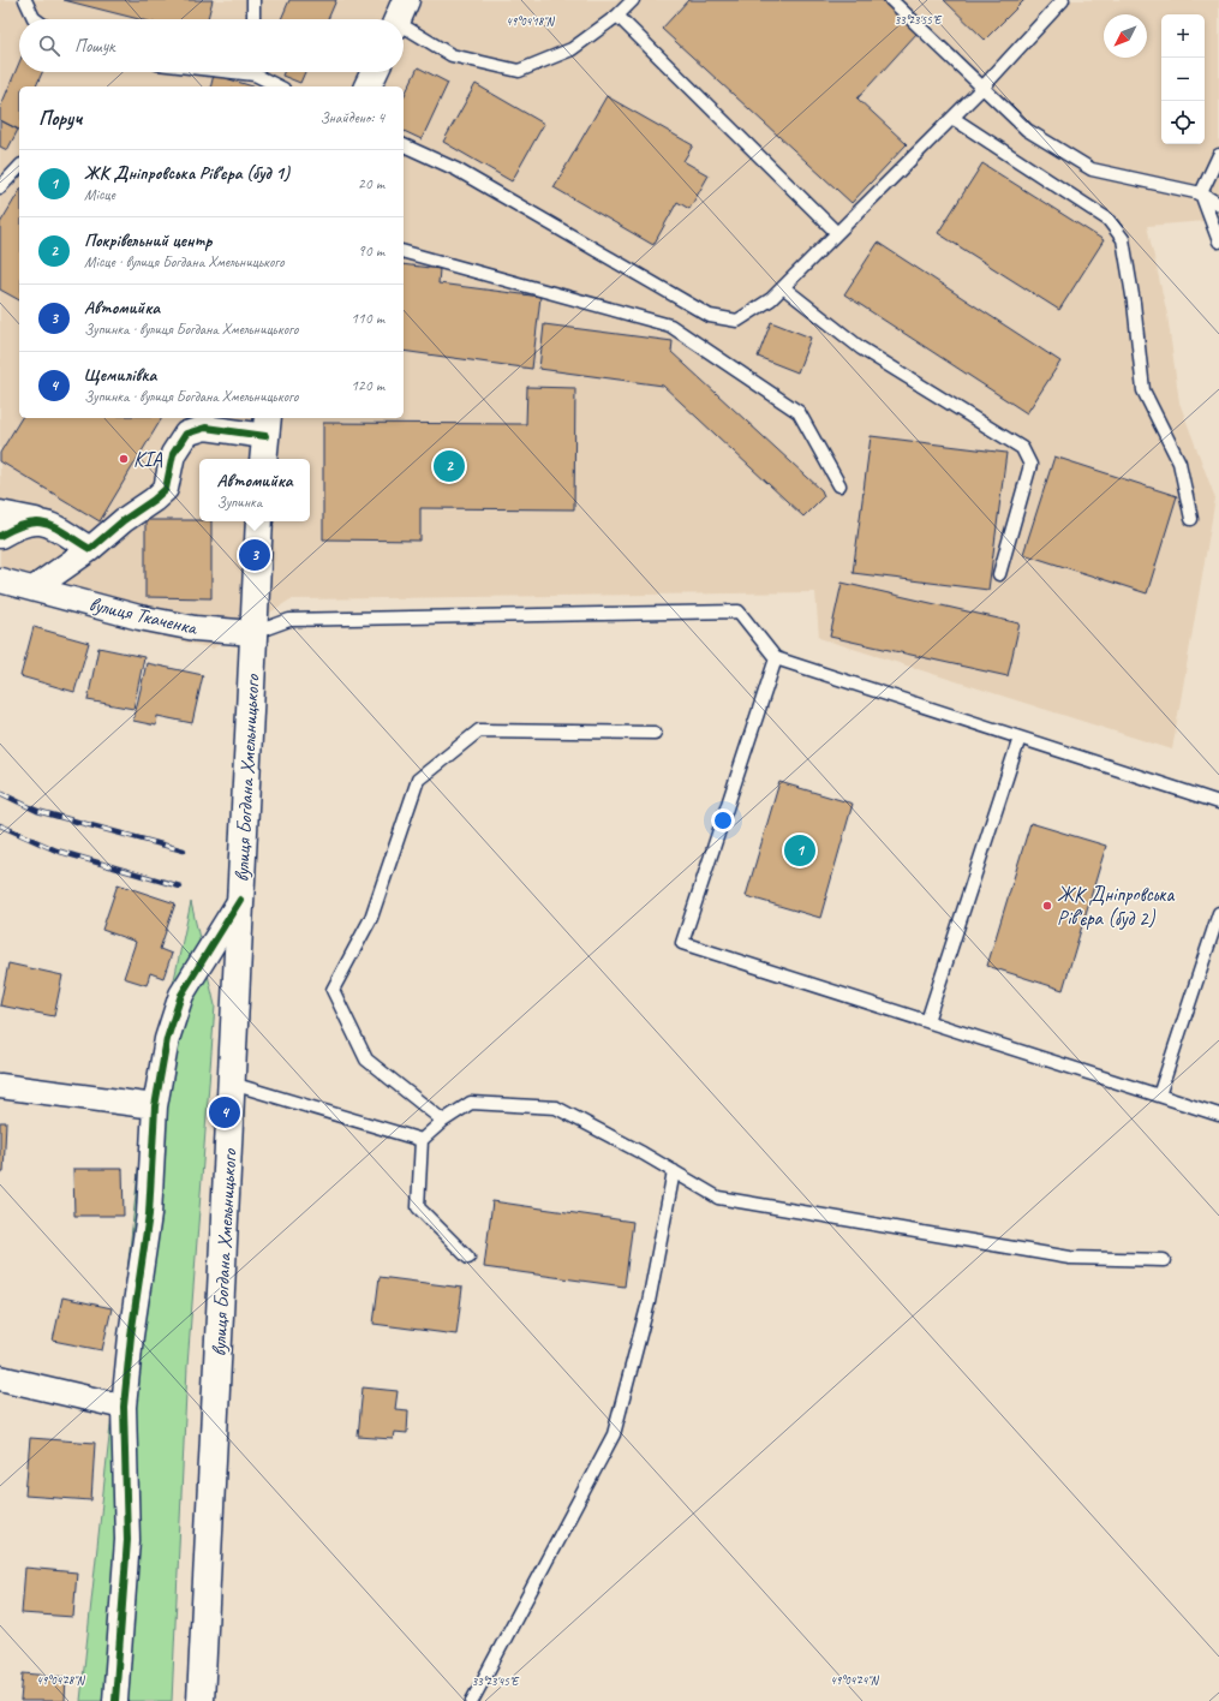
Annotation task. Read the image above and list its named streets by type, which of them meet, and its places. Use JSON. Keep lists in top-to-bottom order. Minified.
{"streets":{"main road":["вулиця Богдана Хмельницького"],"street":["вулиця Ткаченка"]},"crossings":[["вулиця Ткаченка","вулиця Богдана Хмельницького"]],"places":["KIA","ЖК Дніпровська Рів'єра (буд 2)"],"north":"bottom left","page":{"map_buttons":["+","−"],"search":"Пошук","heading":["Поруч","Знайдено: 4"],"list":[{"mark":"1","name":"ЖК Дніпровська Рів'єра (буд 1)","note":"Місце","value":"20 m"},{"mark":"2","name":"Покрівельний центр","note":"Місце · вулиця Богдана Хмельницького","value":"90 m"},{"mark":"3","name":"Автомийка","note":"Зупинка · вулиця Богдана Хмельницького","value":"110 m"},{"mark":"4","name":"Щемилівка","note":"Зупинка · вулиця Богдана Хмельницького","value":"120 m"}],"pins":["2","3","1","4"],"popup":["Автомийка","Зупинка"]},"coordinates":["33°23'55\"E","49°04'18\"N","49°04'28\"N","49°04'24\"N","33°23'45\"E"]}
